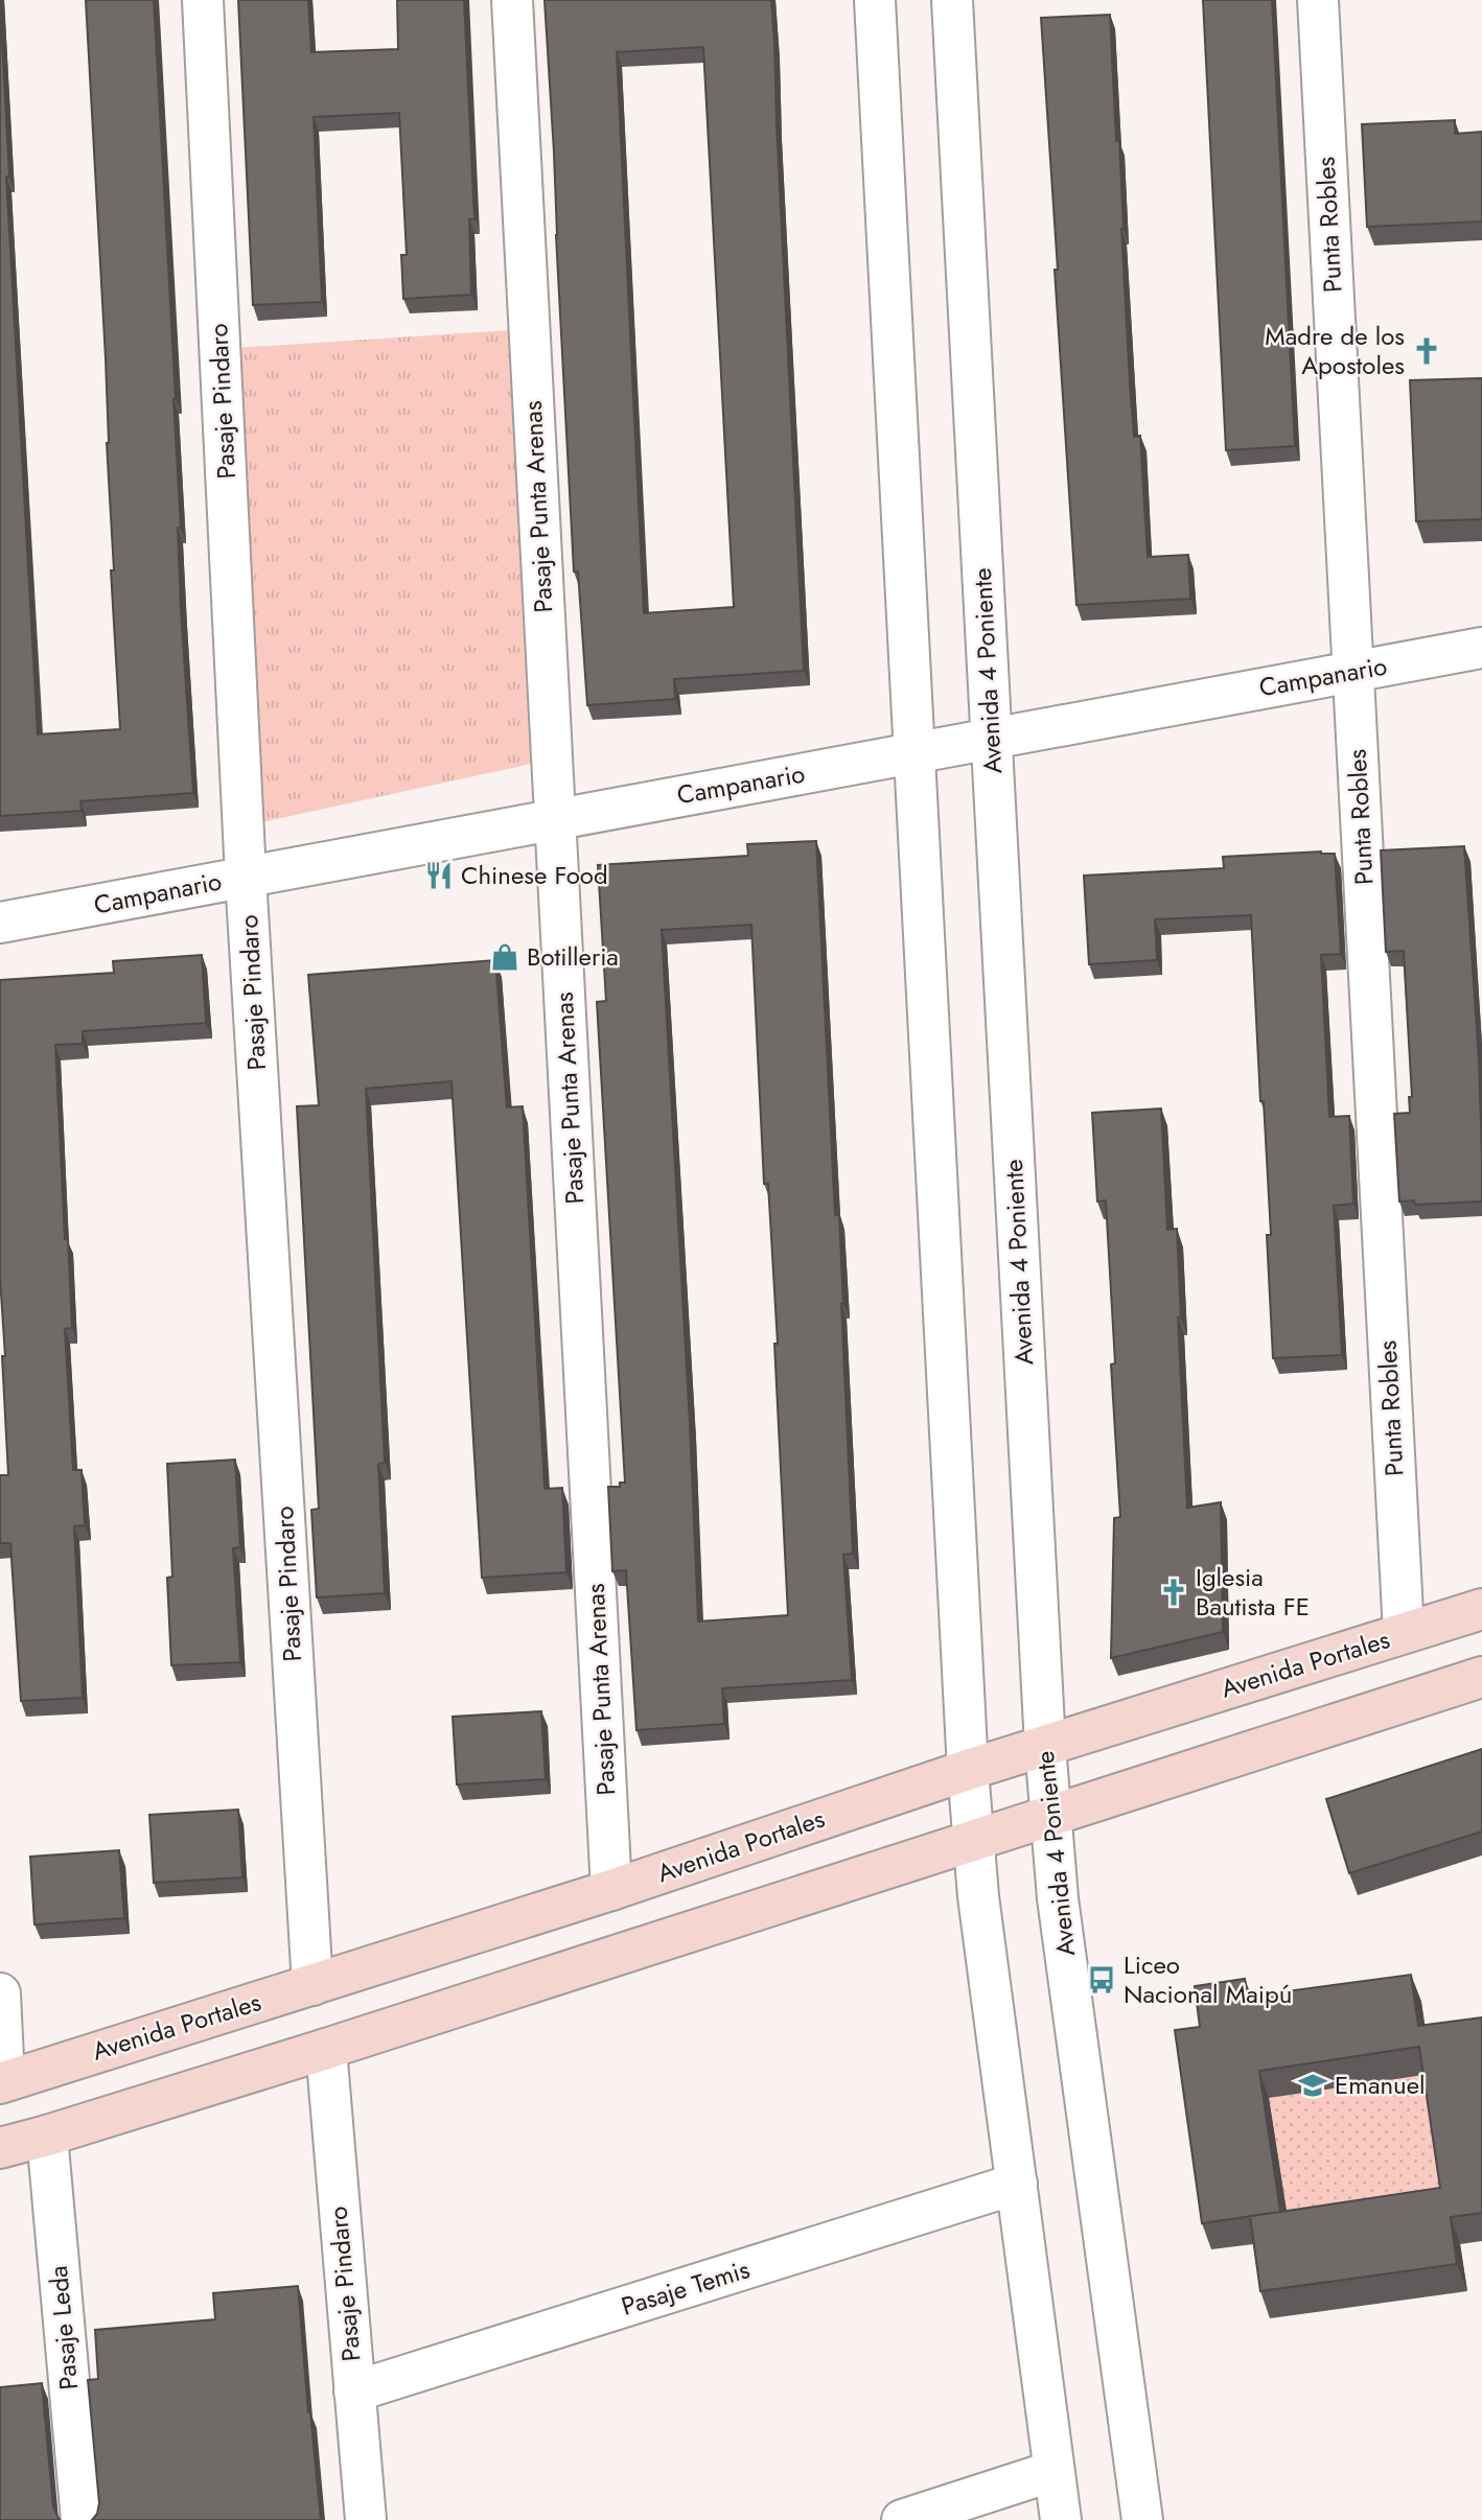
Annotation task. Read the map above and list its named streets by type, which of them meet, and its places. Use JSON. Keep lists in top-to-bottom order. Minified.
{"streets":{"main road":["Avenida Portales"],"street":["Punta Robles","Pasaje Pindaro","Pasaje Punta Arenas","Avenida 4 Poniente","Campanario","Pasaje Temis","Pasaje Leda"]},"crossings":[["Punta Robles","Campanario"],["Punta Robles","Avenida Portales"],["Pasaje Pindaro","Campanario"],["Pasaje Pindaro","Avenida Portales"],["Pasaje Pindaro","Pasaje Temis"],["Pasaje Punta Arenas","Campanario"],["Pasaje Punta Arenas","Avenida Portales"],["Avenida 4 Poniente","Campanario"],["Avenida 4 Poniente","Avenida Portales"]],"places":{"church":["Madre de los Apostoles","Iglesia Bautista FE"],"restaurant":["Chinese Food"],"shop":["Botilleria"],"bus stop":["Liceo Nacional Maipú"],"school or university":["Emanuel"]}}
